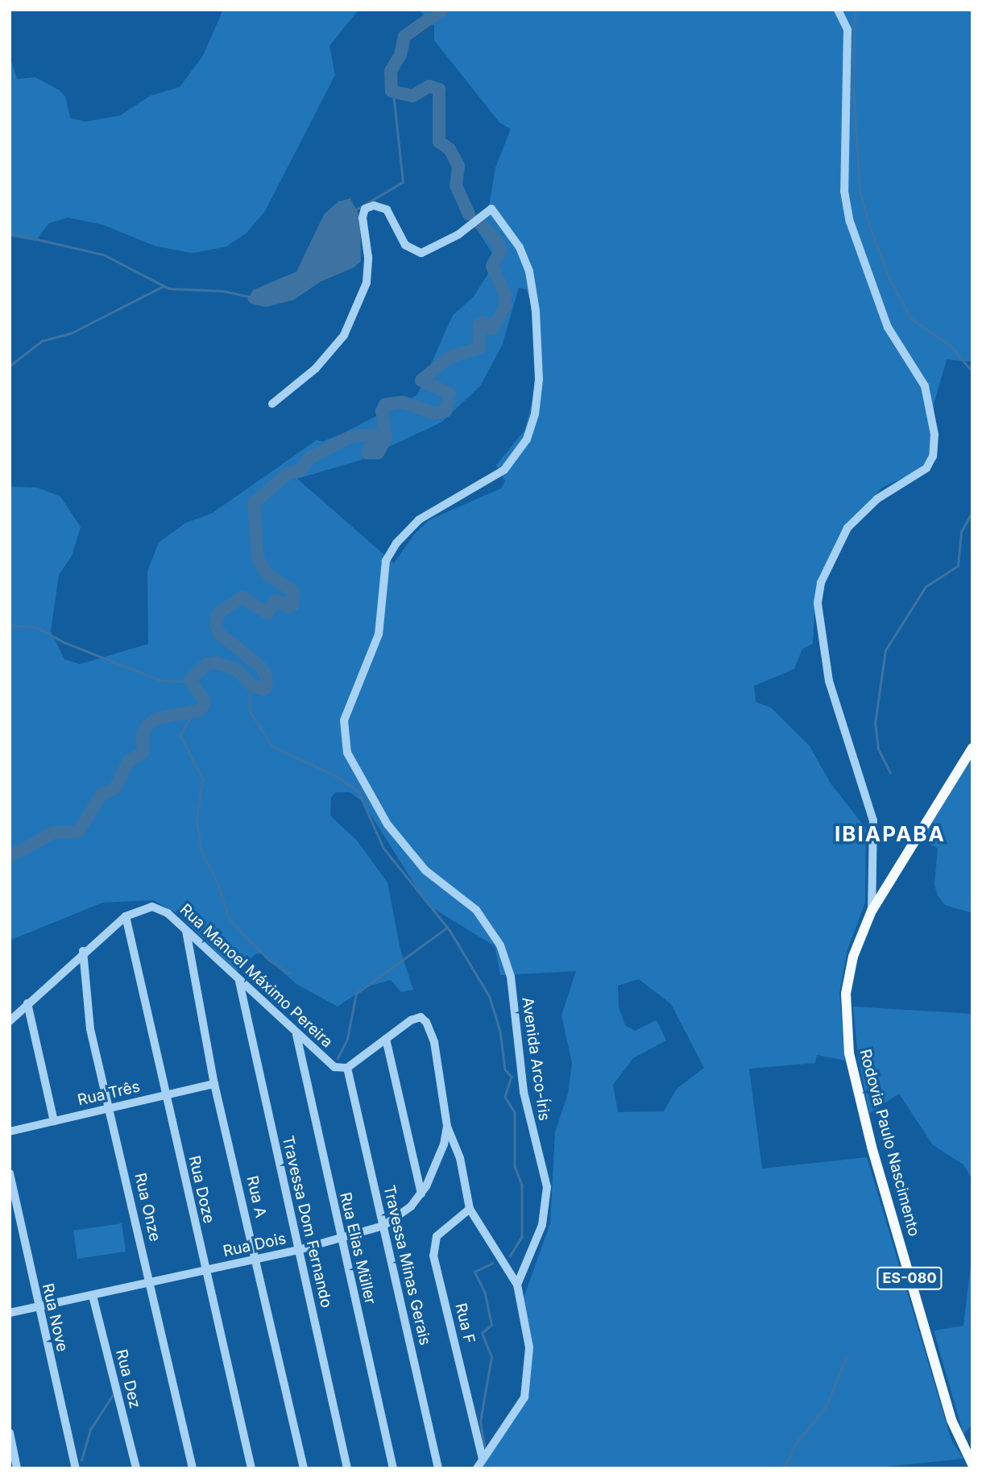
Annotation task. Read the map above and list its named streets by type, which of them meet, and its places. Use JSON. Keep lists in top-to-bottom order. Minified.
{"streets":{"main road":["Rodovia Paulo Nascimento","ES-080"],"street":["Rua Manoel Máximo Pereira","Avenida Arco-Íris","Rua Três","Rua Doze","Rua A","Rua Onze","Travessa Dom Fernando","Rua Dois","Rua Elias Müller","Travessa Minas Gerais","Rua Nove","Rua F","Rua Dez"]},"crossings":[["Rua Manoel Máximo Pereira","Rua Doze"],["Rua Manoel Máximo Pereira","Rua A"],["Rua Manoel Máximo Pereira","Rua Onze"],["Rua Manoel Máximo Pereira","Travessa Dom Fernando"],["Rua Manoel Máximo Pereira","Rua Elias Müller"],["Rua Manoel Máximo Pereira","Travessa Minas Gerais"],["Rua Três","Rua Doze"],["Rua Três","Rua A"],["Rua Três","Rua Onze"],["Rua Doze","Rua Dois"],["Rua A","Rua Dois"],["Rua Onze","Rua Dois"],["Travessa Dom Fernando","Rua Dois"],["Rua Dois","Rua Elias Müller"],["Rua Dois","Travessa Minas Gerais"],["Rua Dois","Rua Nove"],["Rua Dois","Rua Dez"]],"districts":["IBIAPABA"]}
